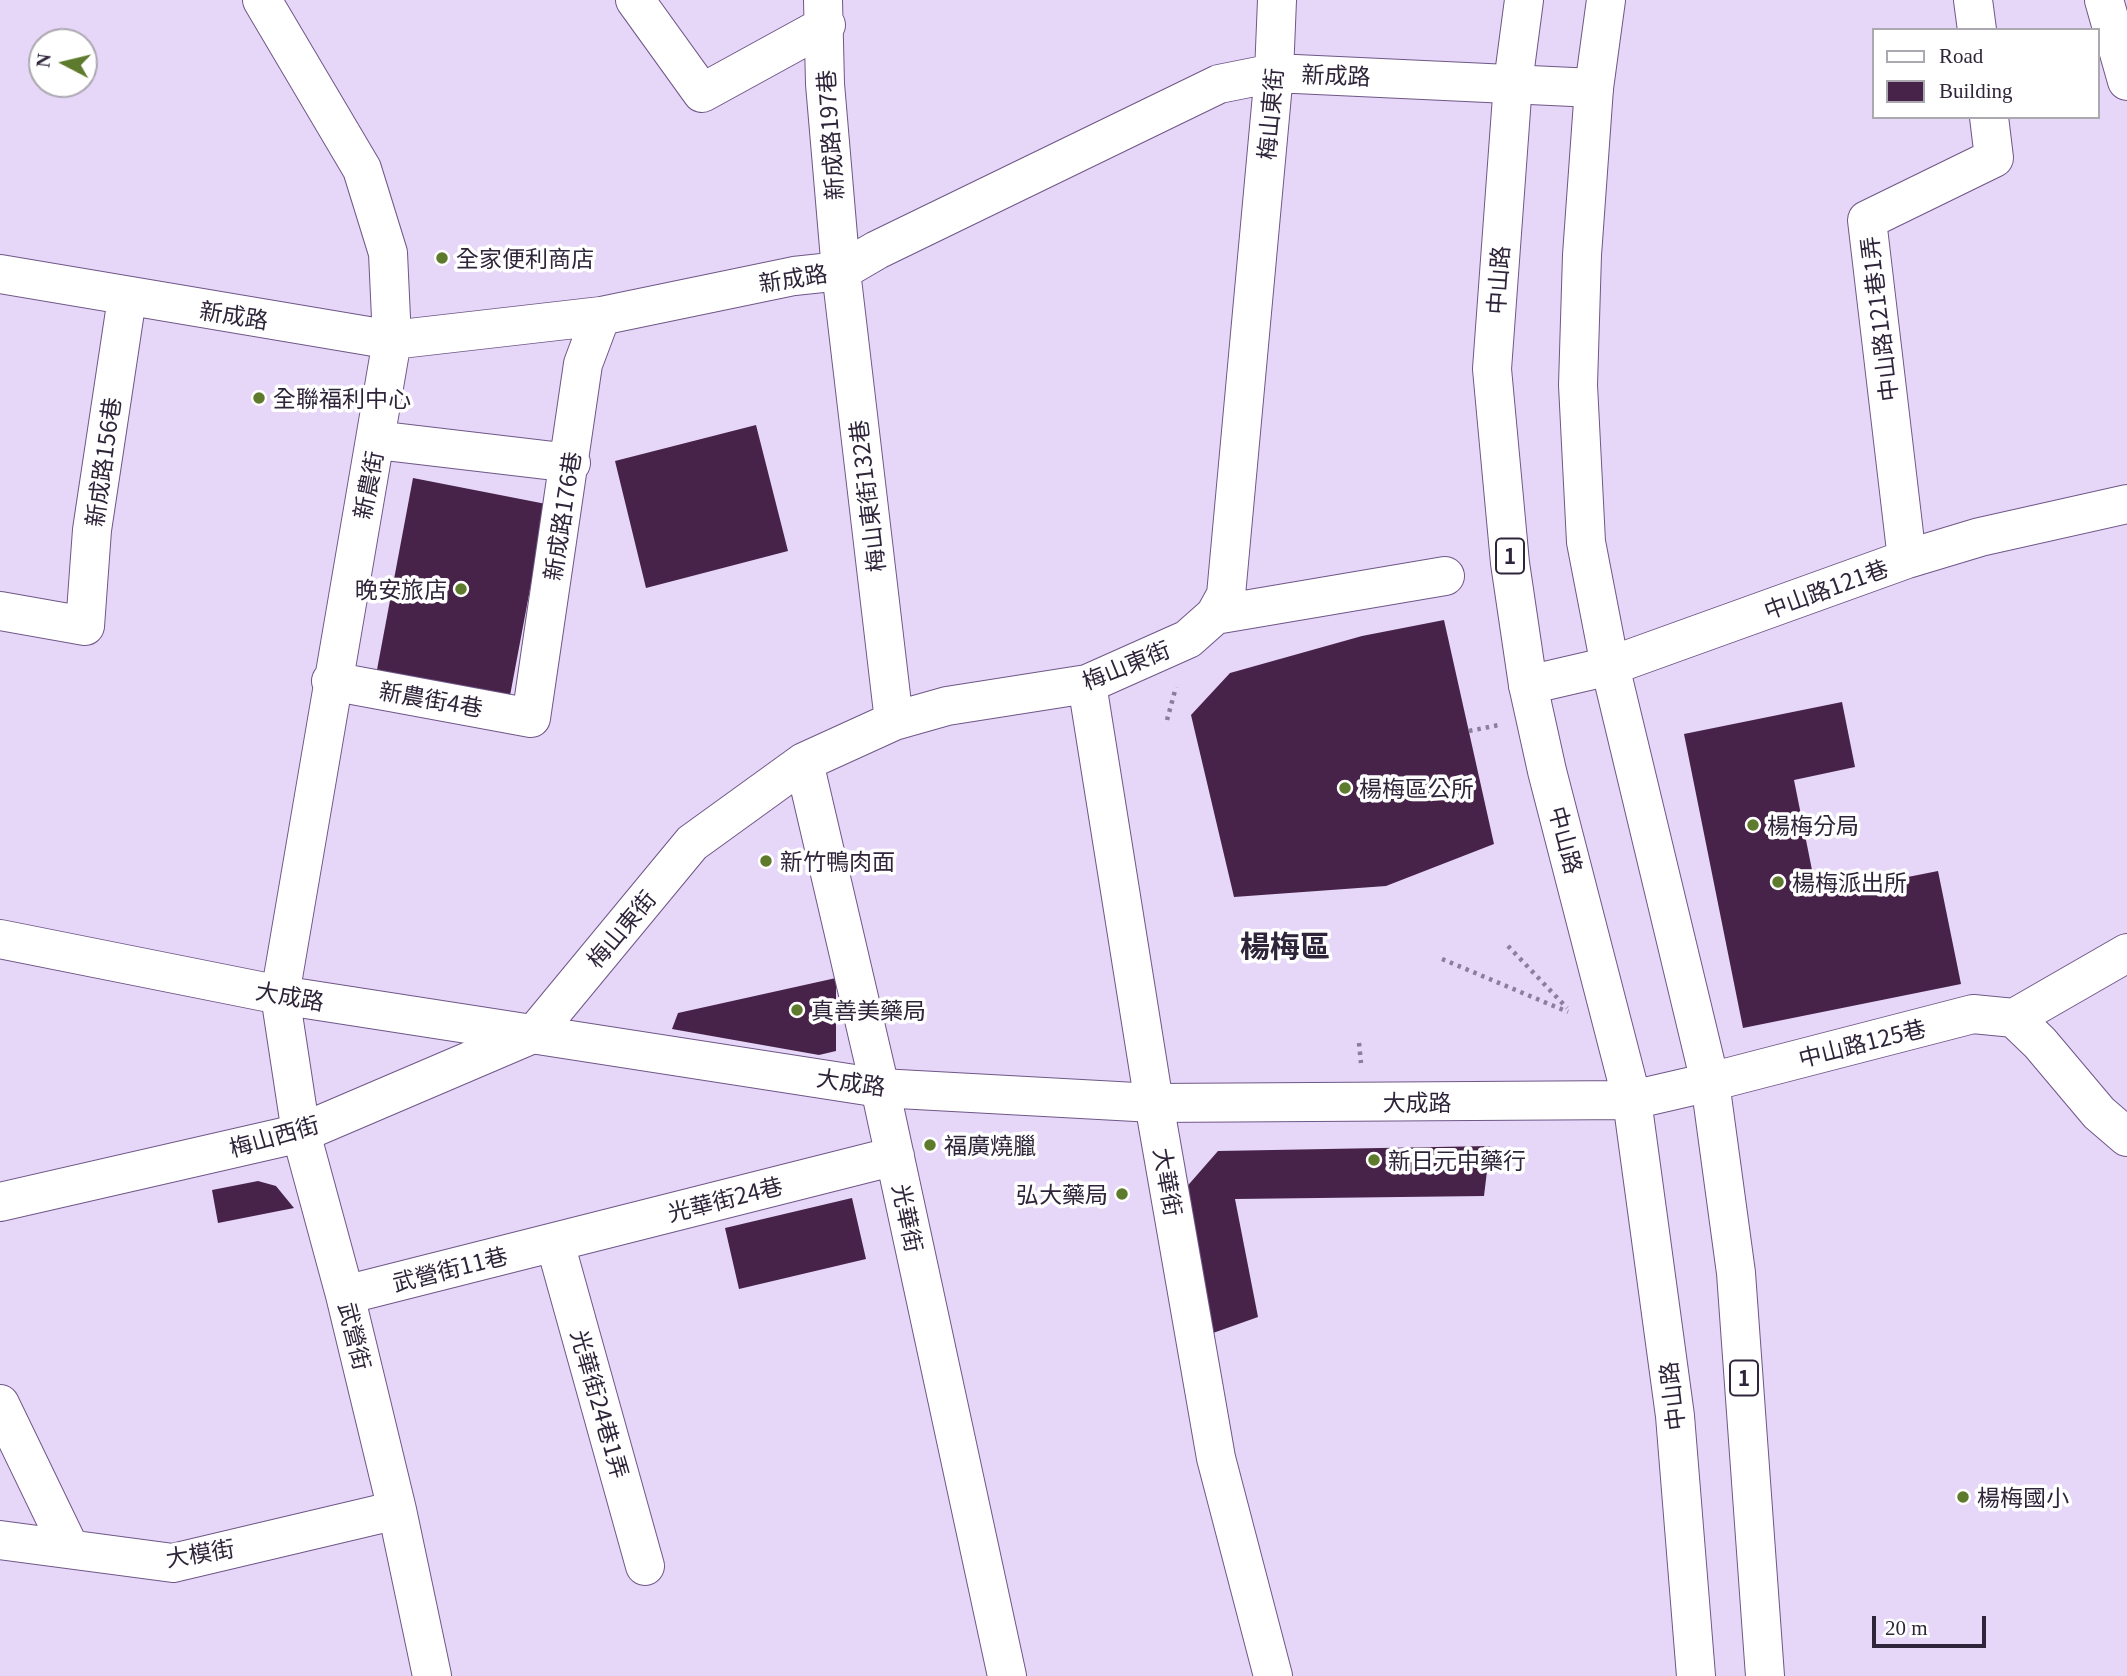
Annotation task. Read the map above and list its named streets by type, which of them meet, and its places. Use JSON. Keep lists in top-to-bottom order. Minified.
{"streets":{"street":["新成路","梅山東街","新成路197巷","中山路","中山路121巷1弄","新成路156巷","新農街","梅山東街132巷","新成路176巷","1","中山路121巷","新農街4巷","大成路","中山路125巷","梅山西街","大華街","光華街24巷","光華街","武營街11巷","武營街","光華街24巷1弄","大模街"]},"crossings":[["新成路","梅山東街"],["新成路","新成路197巷"],["新成路","中山路"],["新成路","新成路156巷"],["新成路","新農街"],["新成路","梅山東街132巷"],["新成路","新成路176巷"],["新成路","1"],["梅山東街","梅山東街132巷"],["梅山東街","大成路"],["梅山東街","梅山西街"],["梅山東街","大華街"],["梅山東街","光華街"],["新成路197巷","梅山東街132巷"],["中山路","中山路121巷"],["中山路","大成路"],["中山路121巷1弄","中山路121巷"],["新農街","新農街4巷"],["新農街","大成路"],["新農街","武營街"],["新成路176巷","新農街4巷"],["1","中山路121巷"],["1","大成路"],["1","中山路125巷"],["大成路","中山路125巷"],["大成路","梅山西街"],["大成路","大華街"],["大成路","光華街"],["大成路","武營街"],["梅山西街","武營街"],["光華街24巷","光華街"],["光華街24巷","武營街11巷"],["光華街24巷","光華街24巷1弄"],["武營街11巷","武營街"],["武營街11巷","光華街24巷1弄"],["武營街","大模街"]],"districts":["楊梅區"],"places":["全家便利商店","全聯福利中心","晚安旅店","楊梅區公所","楊梅分局","新竹鴨肉面","楊梅派出所","真善美藥局","福廣燒臘","新日元中藥行","弘大藥局","楊梅國小"],"legend":["Road","Building"],"scale_bar":"20 m","north":"left"}
